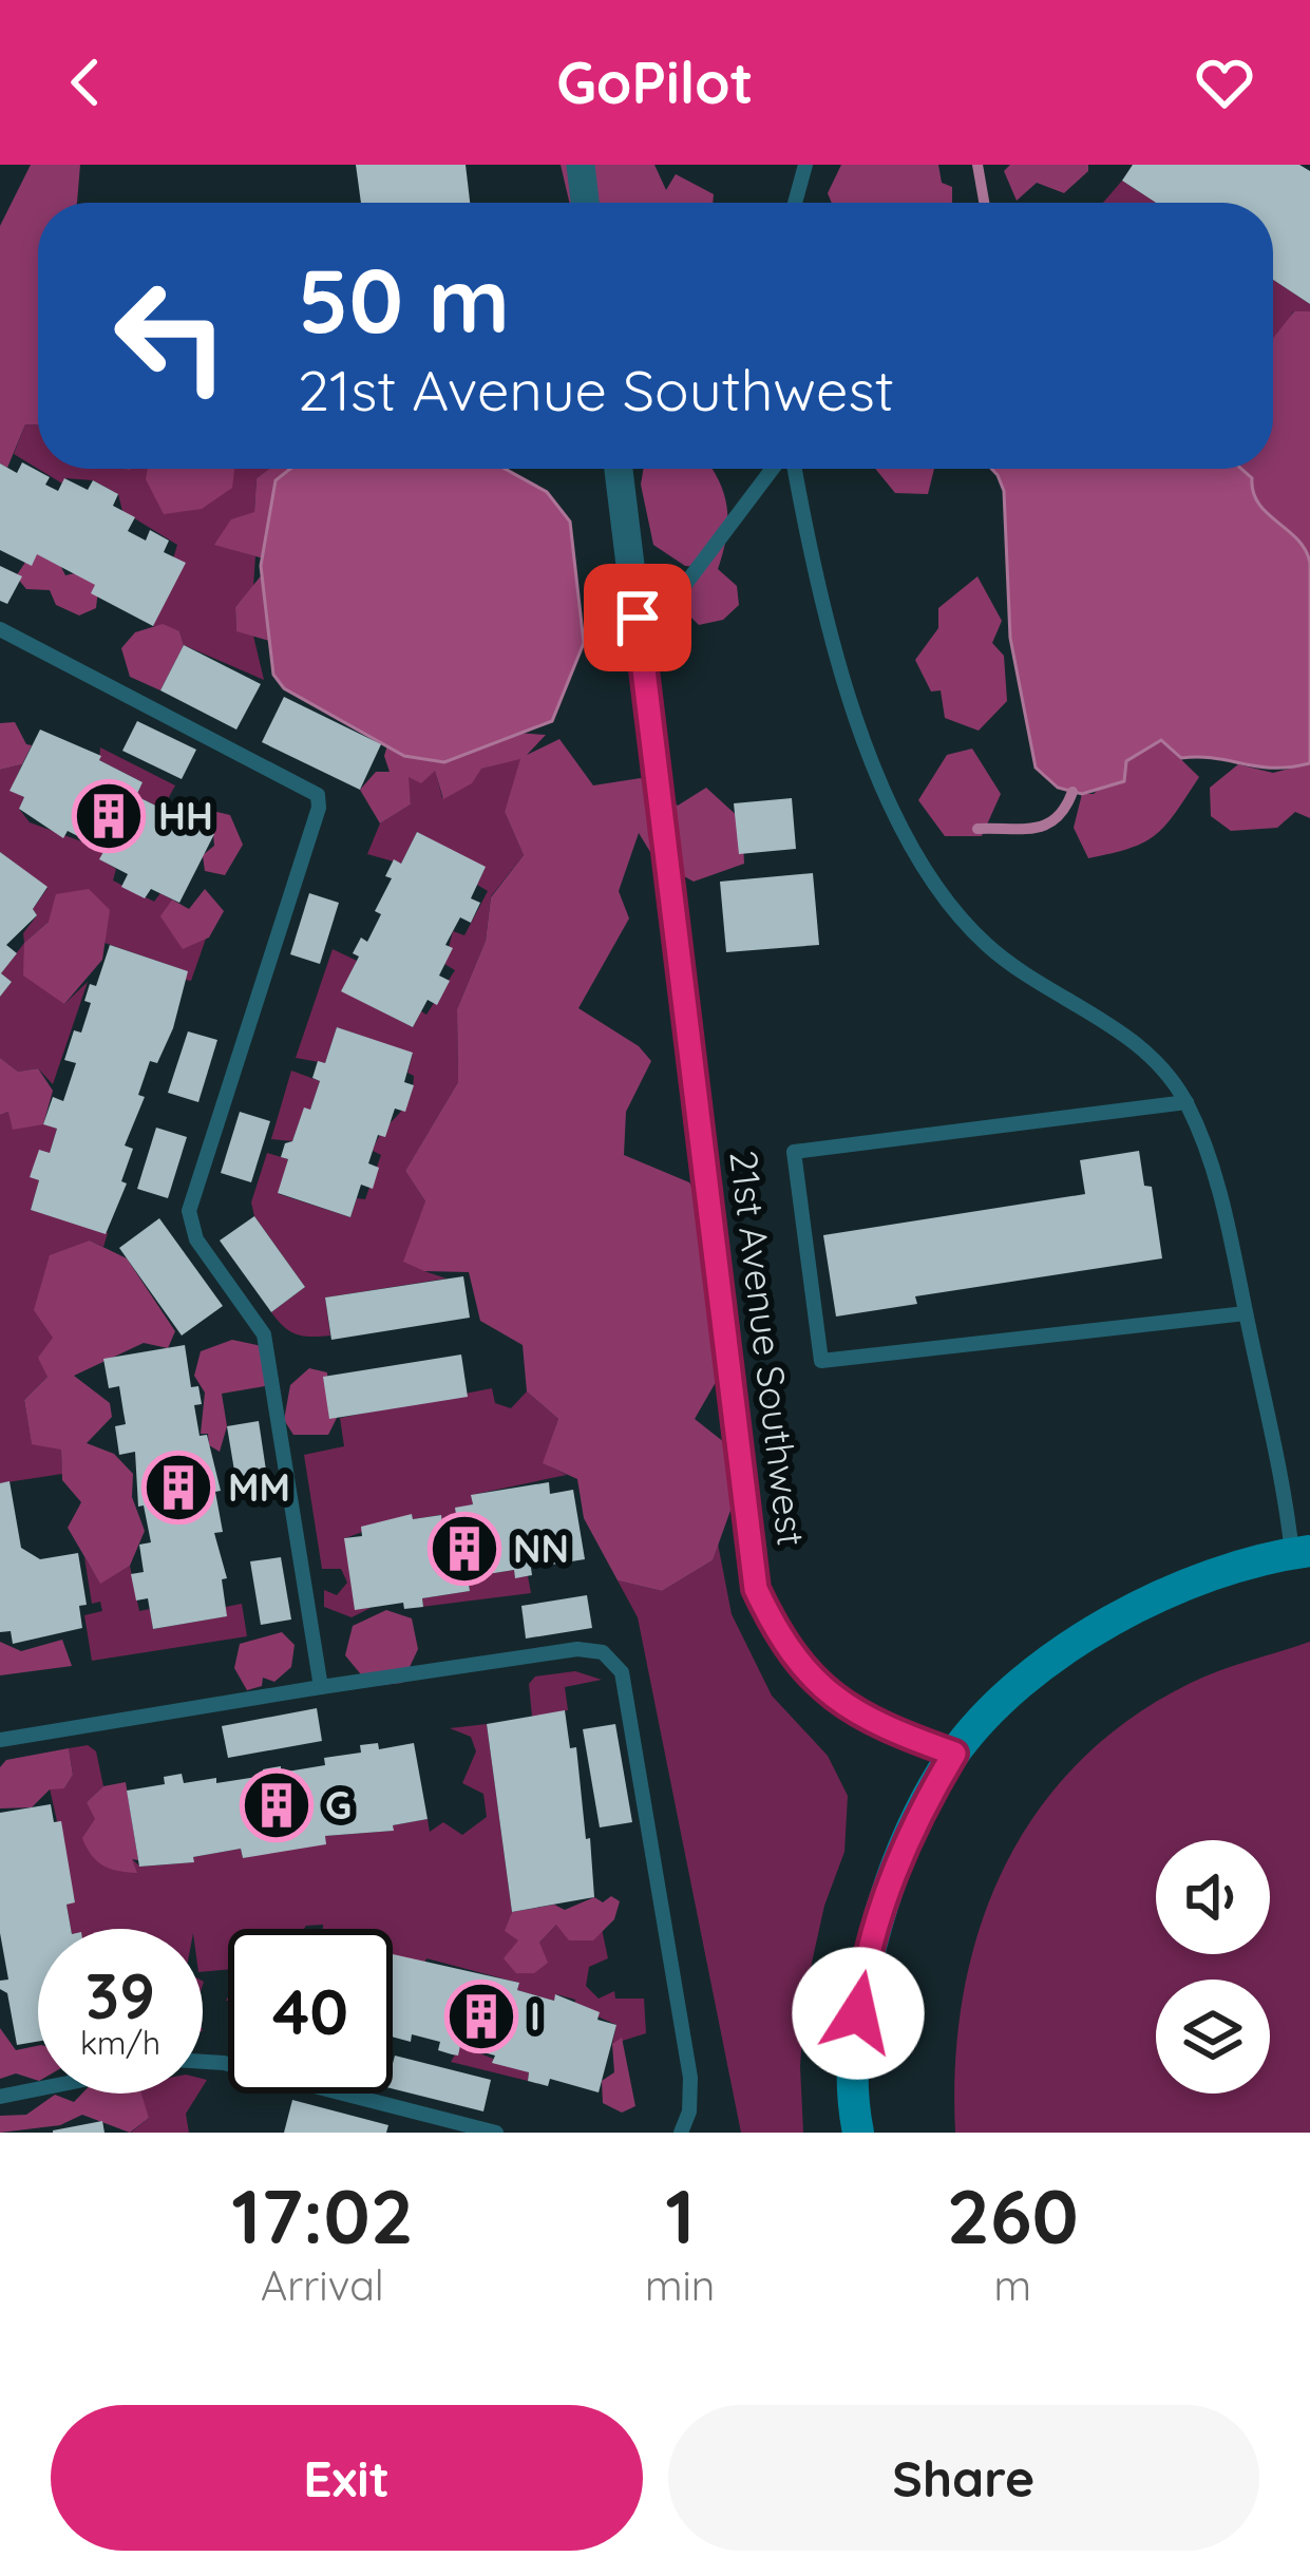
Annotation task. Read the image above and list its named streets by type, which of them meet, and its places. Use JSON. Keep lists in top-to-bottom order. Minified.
{"streets":{"street":["21st Avenue Southwest"]},"places":{"building":["HH","MM","NN","G","I"]},"page":{"header":"GoPilot","turn":["50 m","21st Avenue Southwest"],"speed":"39 km/h","limit":"40","eta":["17:02","Arrival","1","min","260","m"],"buttons":["Exit","Share"]}}
